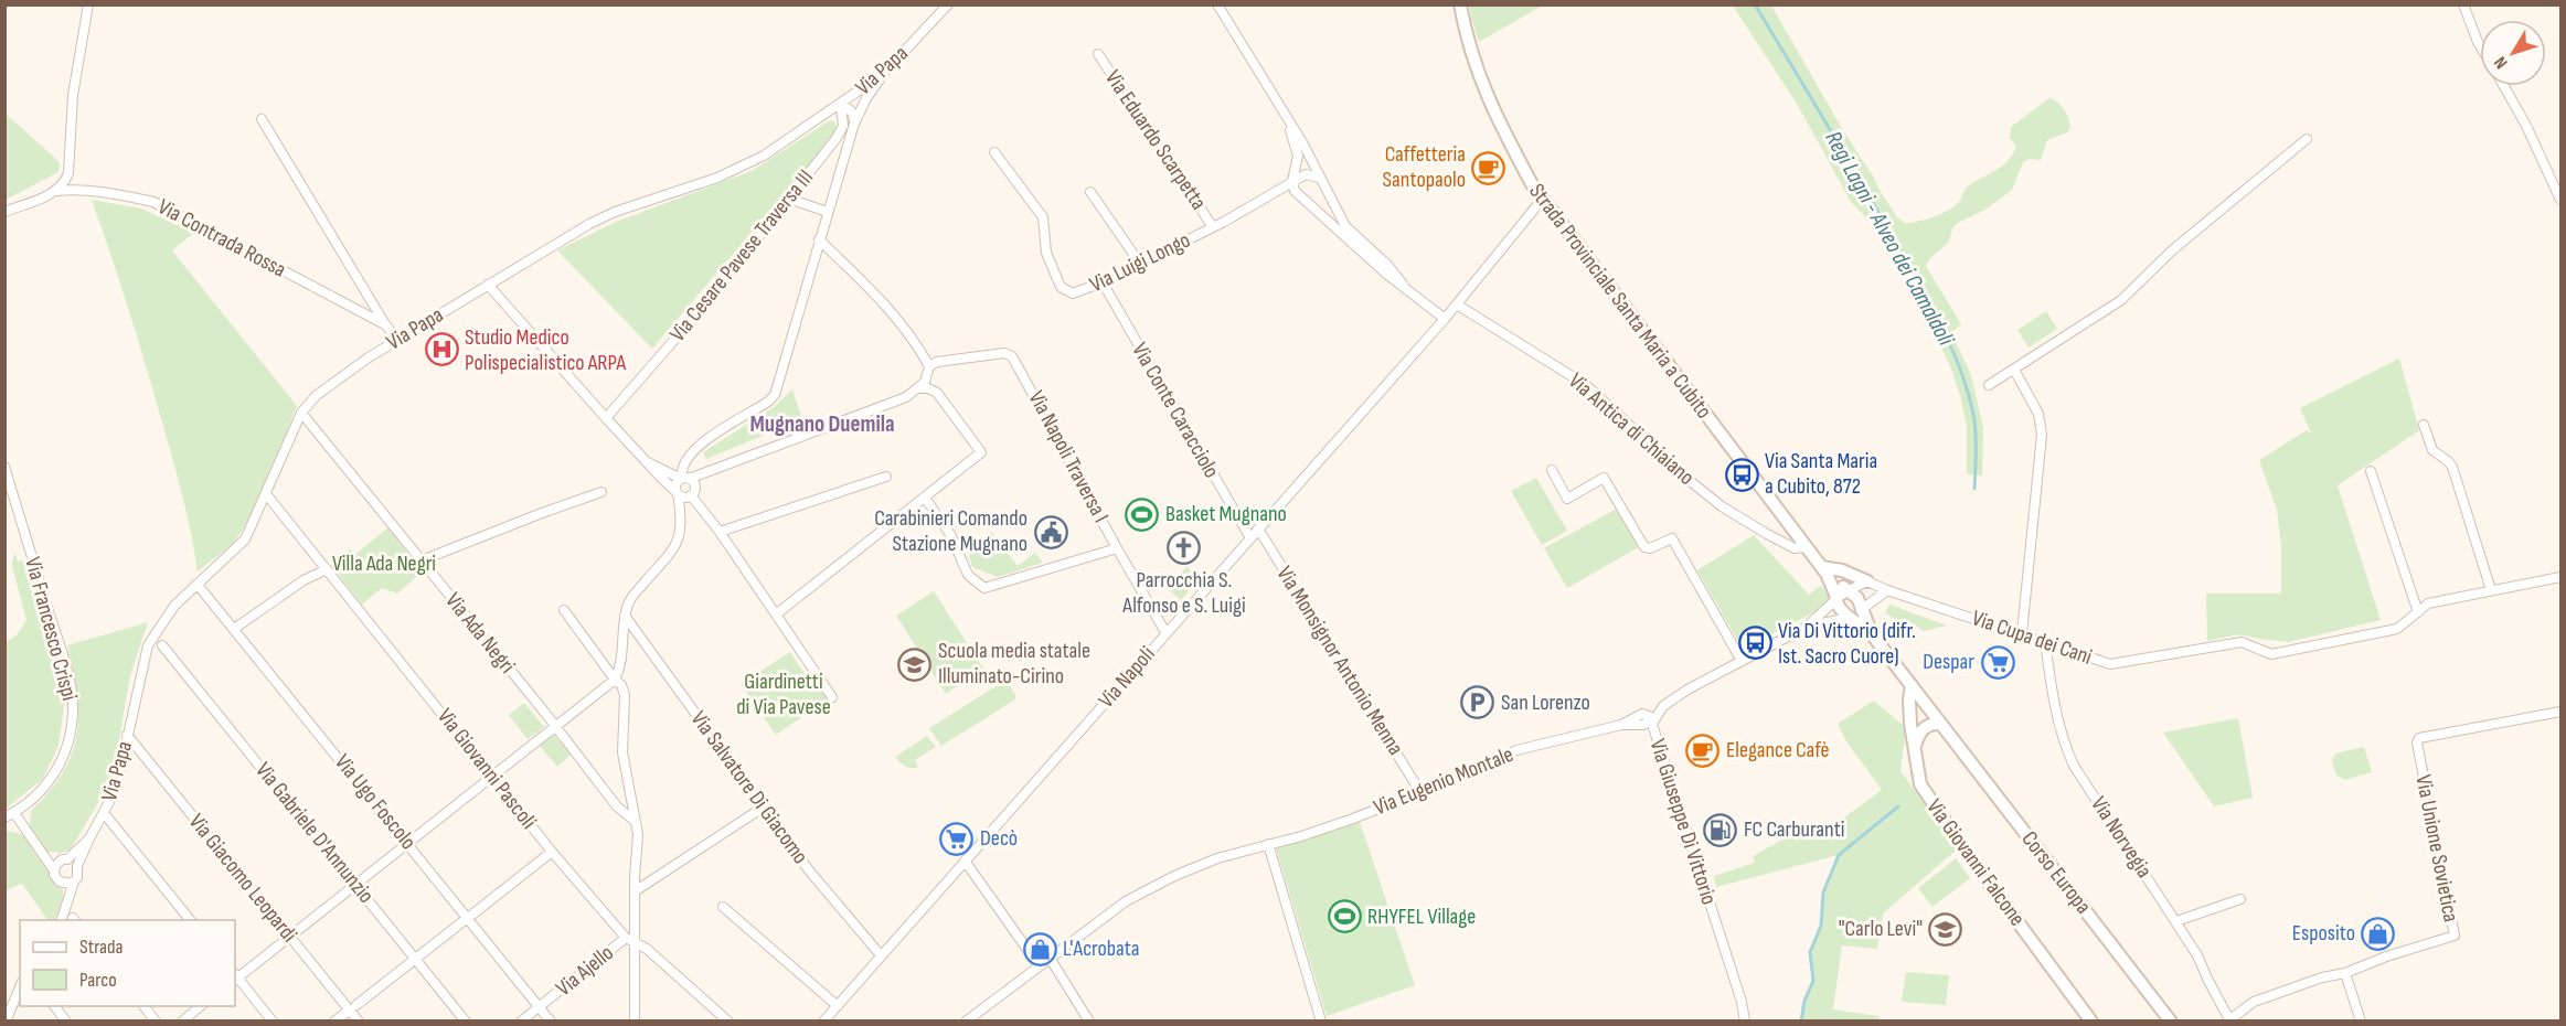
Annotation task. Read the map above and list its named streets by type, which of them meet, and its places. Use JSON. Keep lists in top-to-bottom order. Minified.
{"streets":{"main road":["Strada Provinciale Santa Maria a Cubito","Via Giovanni Falcone","Corso Europa"],"street":["Via Papa","Via Eduardo Scarpetta","Via Contrada Rossa","Via Cesare Pavese Traversa III","Via Luigi Longo","Via Conte Caracciolo","Via Antica di Chiaiano","Via Napoli Traversa I","Via Francesco Crispi","Via Ada Negri","Via Cupa dei Cani","Via Monsignor Antonio Menna","Via Napoli","Via Giovanni Pascoli","Via Eugenio Montale","Via Salvatore Di Giacomo","Via Ugo Foscolo","Via Giuseppe Di Vittorio","Via Gabriele D'Annunzio","Via Norvegia","Via Unione Sovietica","Via Giacomo Leopardi","Via Ajello"]},"crossings":[["Via Papa","Via Contrada Rossa"],["Via Papa","Via Cesare Pavese Traversa III"],["Via Papa","Via Ada Negri"],["Via Papa","Via Giovanni Pascoli"],["Via Papa","Via Ugo Foscolo"],["Via Papa","Via Giacomo Leopardi"],["Via Eduardo Scarpetta","Via Luigi Longo"],["Via Luigi Longo","Via Conte Caracciolo"],["Strada Provinciale Santa Maria a Cubito","Via Antica di Chiaiano"],["Strada Provinciale Santa Maria a Cubito","Via Napoli"],["Strada Provinciale Santa Maria a Cubito","Via Giuseppe Di Vittorio"],["Via Conte Caracciolo","Via Napoli"],["Via Antica di Chiaiano","Via Napoli"],["Via Napoli Traversa I","Via Napoli"],["Via Cupa dei Cani","Via Norvegia"],["Via Monsignor Antonio Menna","Via Napoli"],["Via Monsignor Antonio Menna","Via Eugenio Montale"],["Via Napoli","Via Salvatore Di Giacomo"],["Via Giovanni Pascoli","Via Ajello"],["Via Eugenio Montale","Via Giuseppe Di Vittorio"],["Via Ugo Foscolo","Via Ajello"],["Via Giuseppe Di Vittorio","Corso Europa"],["Via Norvegia","Via Unione Sovietica"],["Via Giovanni Falcone","Corso Europa"]],"districts":["Mugnano Duemila"],"water":["Regi Lagni - Alveo dei Camaldoli"],"parks":["Villa Ada Negri","Giardinetti di Via Pavese"],"places":{"cafe":["Caffetteria Santopaolo","Elegance Cafè"],"hospital":["Studio Medico Polispecialistico ARPA"],"bus stop":["Via Santa Maria a Cubito, 872","Via Di Vittorio (difr. Ist. Sacro Cuore)"],"sports":["Basket Mugnano","RHYFEL Village"],"public building":["Carabinieri Comando Stazione Mugnano"],"church":["Parrocchia S. Alfonso e S. Luigi"],"supermarket":["Despar","Decò"],"school or university":["Scuola media statale Illuminato-Cirino","\"Carlo Levi\""],"parking":["San Lorenzo"],"fuel station":["FC Carburanti"],"shop":["Esposito","L'Acrobata"]},"legend":["Strada","Parco"],"north":"bottom left"}
